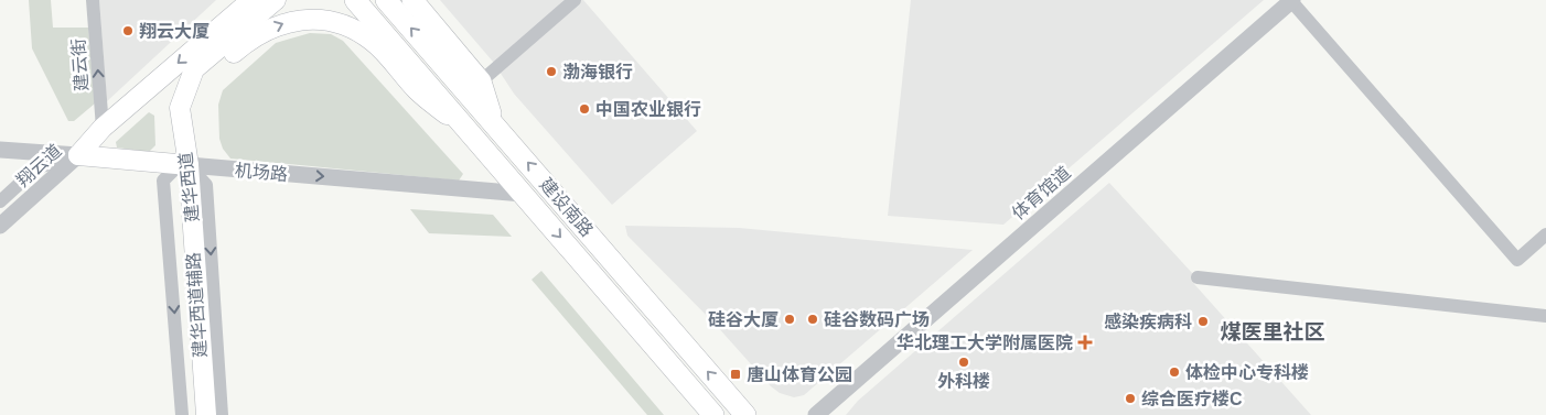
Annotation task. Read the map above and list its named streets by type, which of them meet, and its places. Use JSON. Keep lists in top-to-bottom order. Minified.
{"streets":{"main road":["机场路","建华西道","建设南路"],"street":["建云街","翔云道","体育馆道","建华西道辅路"]},"crossings":[["翔云道","机场路"],["机场路","建华西道"],["机场路","建设南路"],["机场路","建华西道辅路"],["建华西道","建华西道辅路"]],"one_way":["建云街","机场路","建华西道辅路"],"districts":["煤医里社区"],"places":{"other":["翔云大厦","渤海银行","中国农业银行","硅谷大厦","硅谷数码广场","感染疾病科","外科楼","体检中心专科楼","综合医疗楼C"],"health":["华北理工大学附属医院"],"transit":["唐山体育公园"]}}
